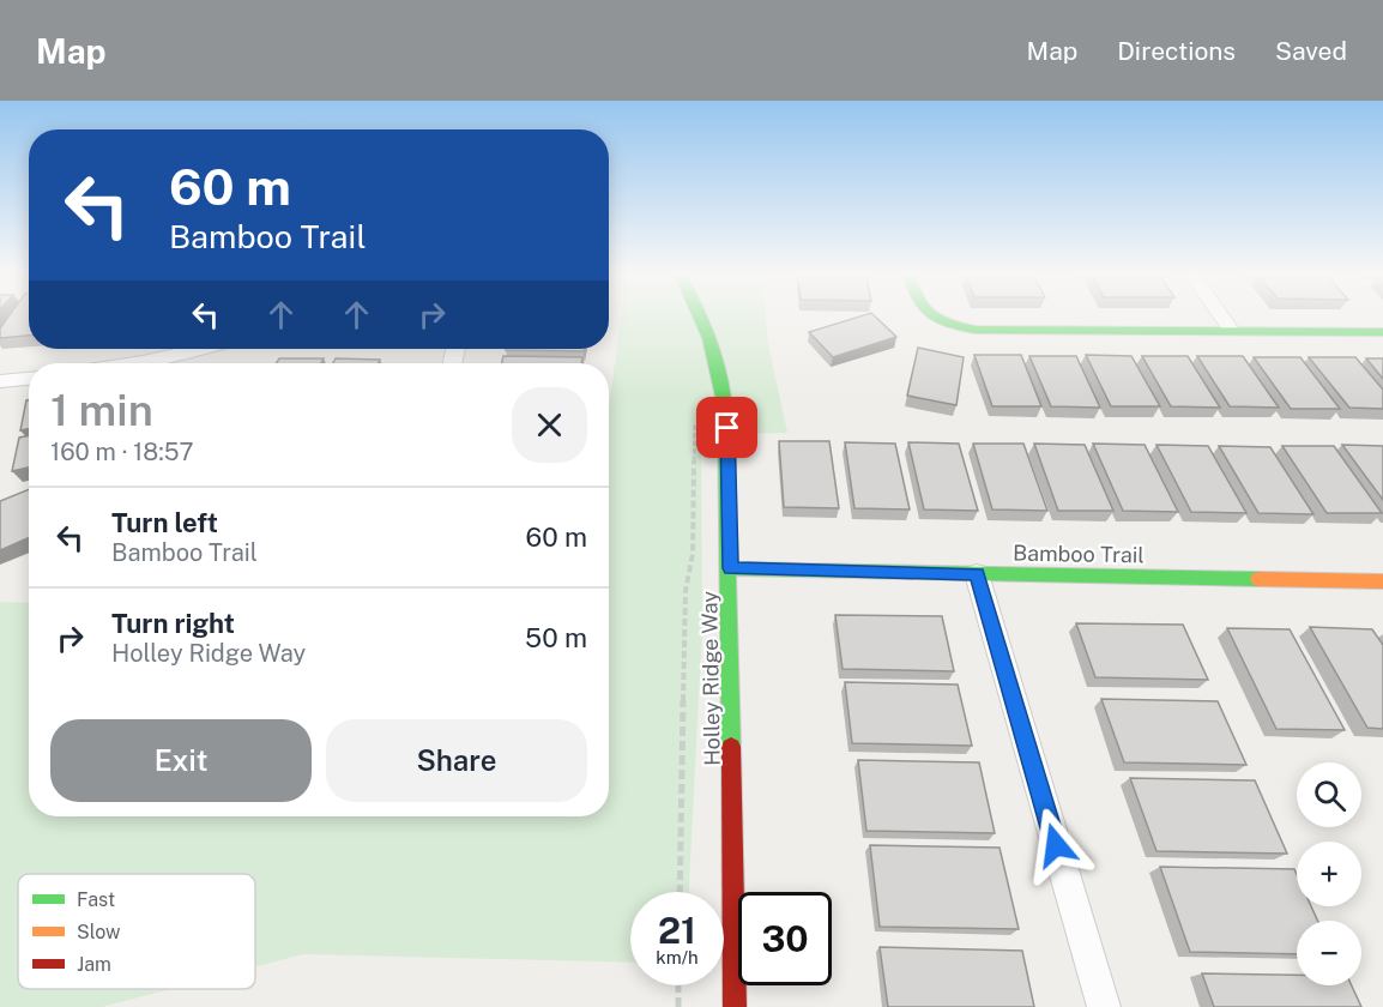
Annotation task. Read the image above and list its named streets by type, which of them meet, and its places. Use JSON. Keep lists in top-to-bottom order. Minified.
{"streets":{"street":["Bamboo Trail","Holley Ridge Way"]},"crossings":[["Bamboo Trail","Holley Ridge Way"]],"legend":["Fast","Slow","Jam"],"page":{"header":"Map","nav":["Map","Directions","Saved"],"turn":["60 m","Bamboo Trail"],"heading":["1 min","160 m · 18:57"],"list":[{"name":"Turn left","note":"Bamboo Trail","value":"60 m"},{"name":"Turn right","note":"Holley Ridge Way","value":"50 m"}],"buttons":["Exit","Share"],"map_buttons":["+","−"],"speed":"21 km/h","limit":"30"}}
